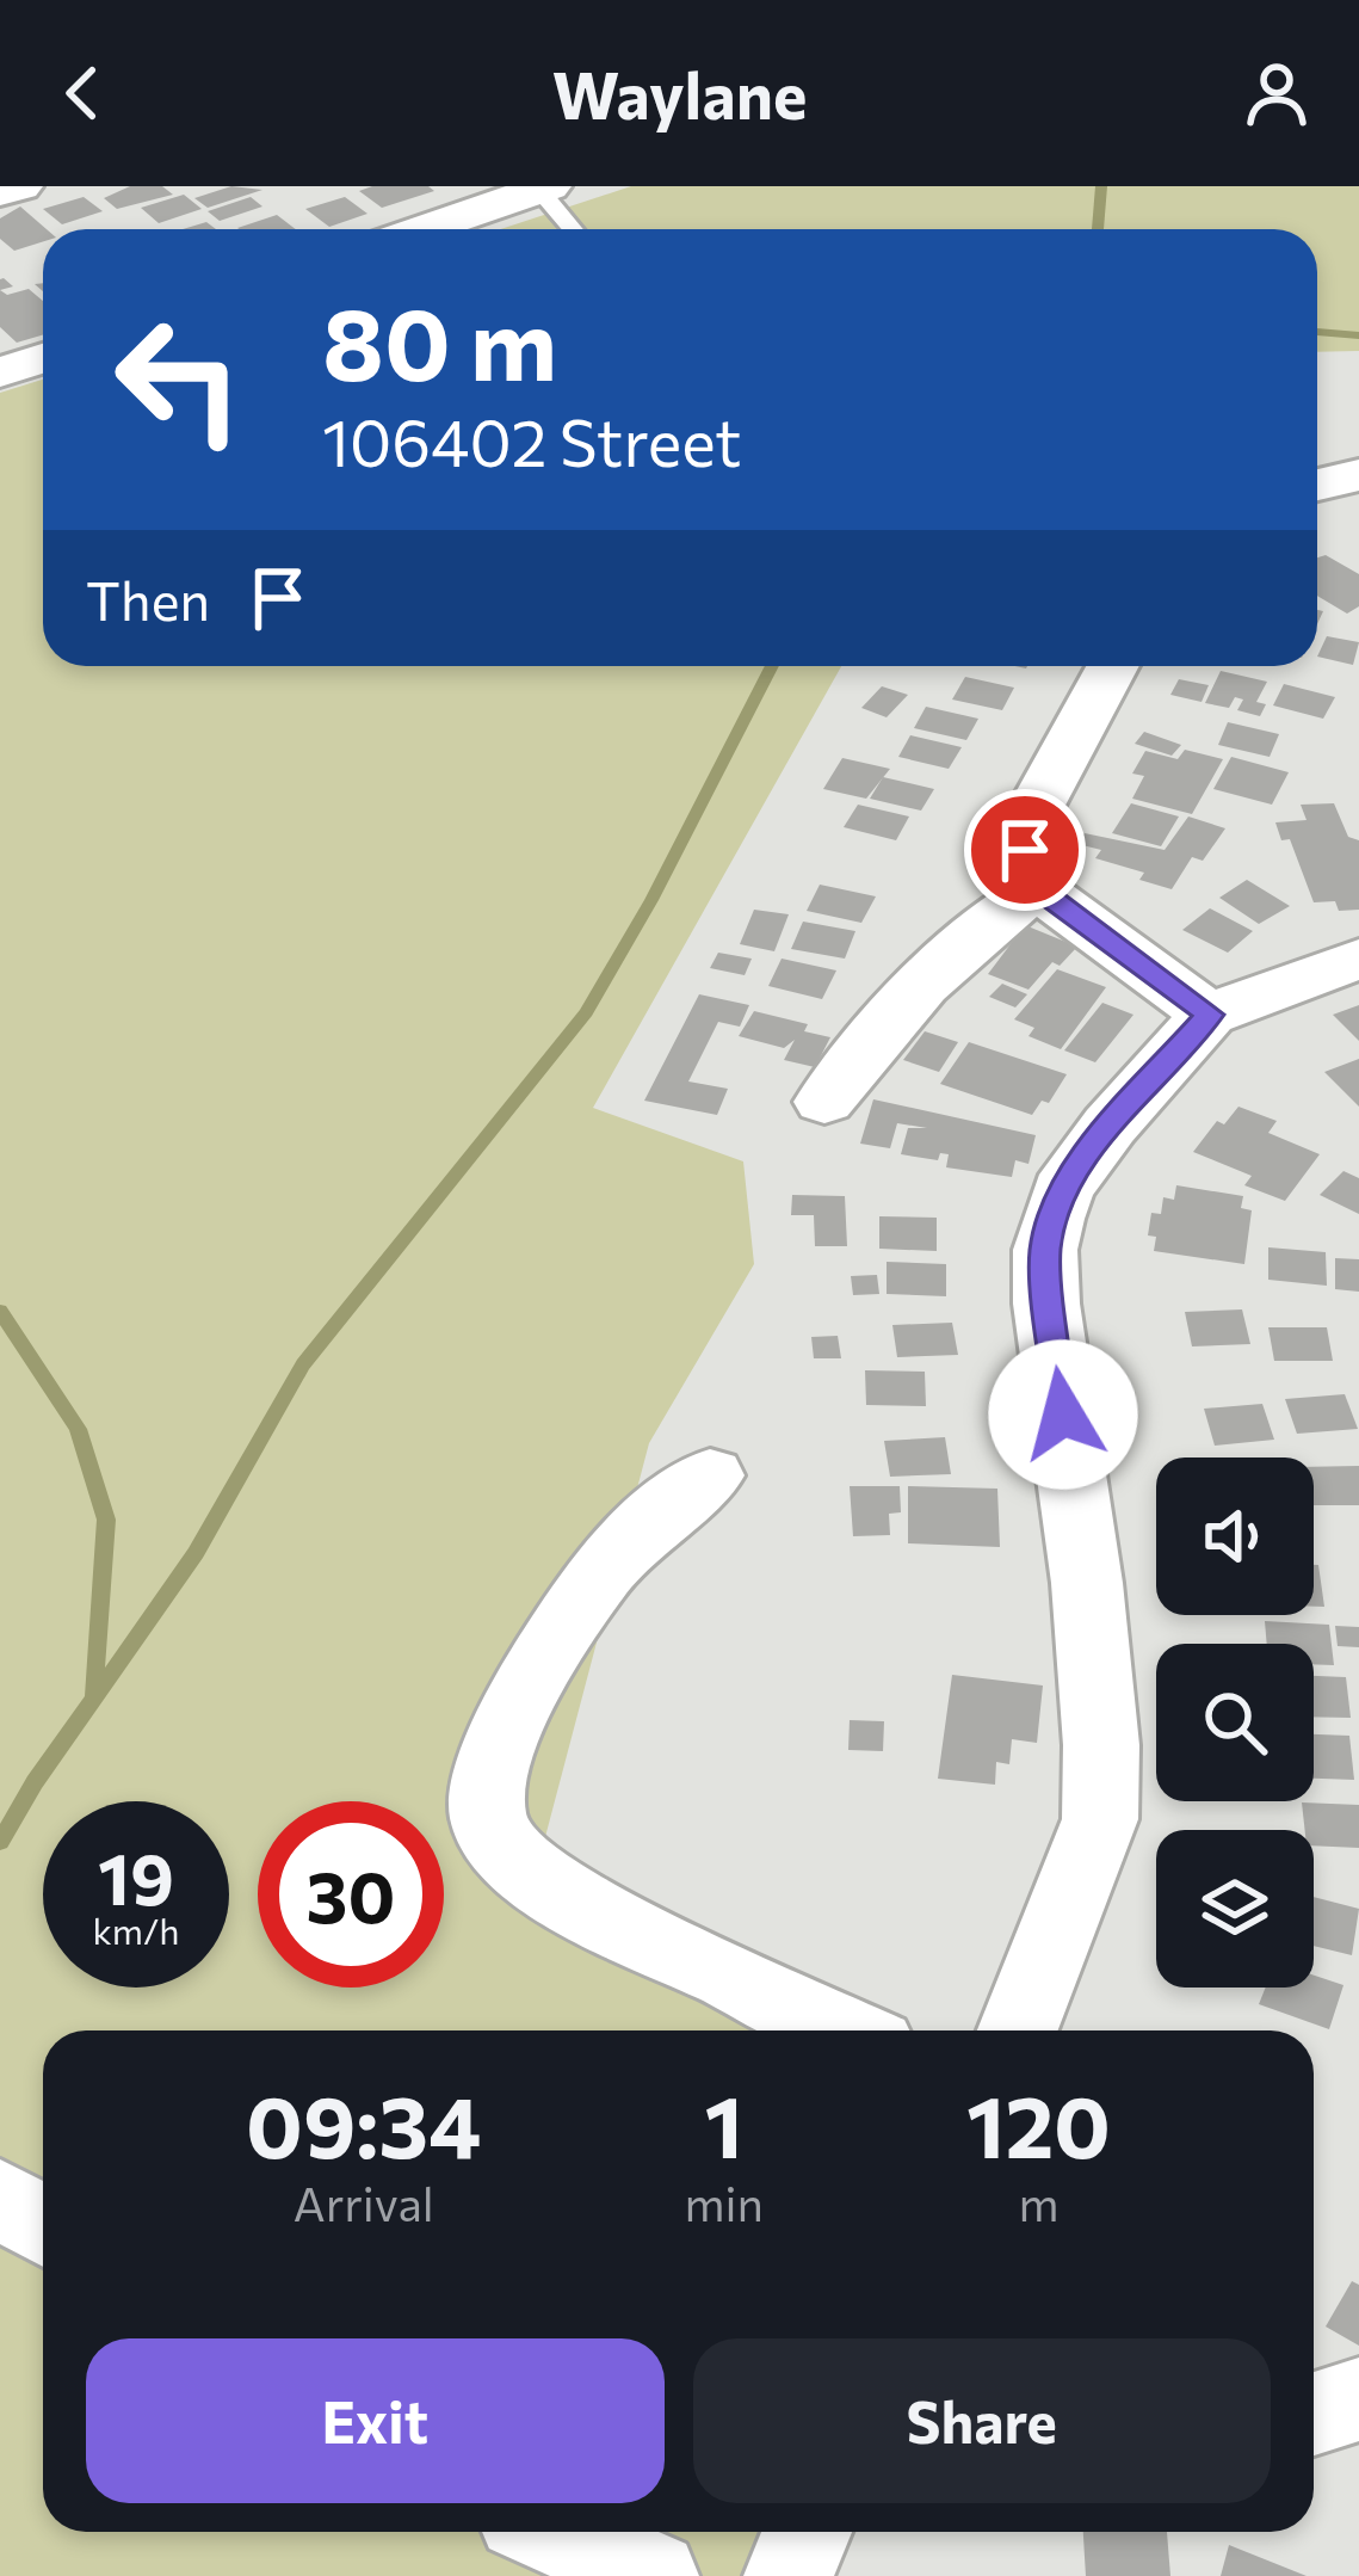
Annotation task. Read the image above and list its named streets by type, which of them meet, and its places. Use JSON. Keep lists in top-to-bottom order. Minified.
{"page":{"header":"Waylane","turn":["80 m","106402 Street"],"then":"Then","speed":"19 km/h","limit":"30","eta":["09:34","Arrival","1","min","120","m"],"buttons":["Exit","Share"]}}
